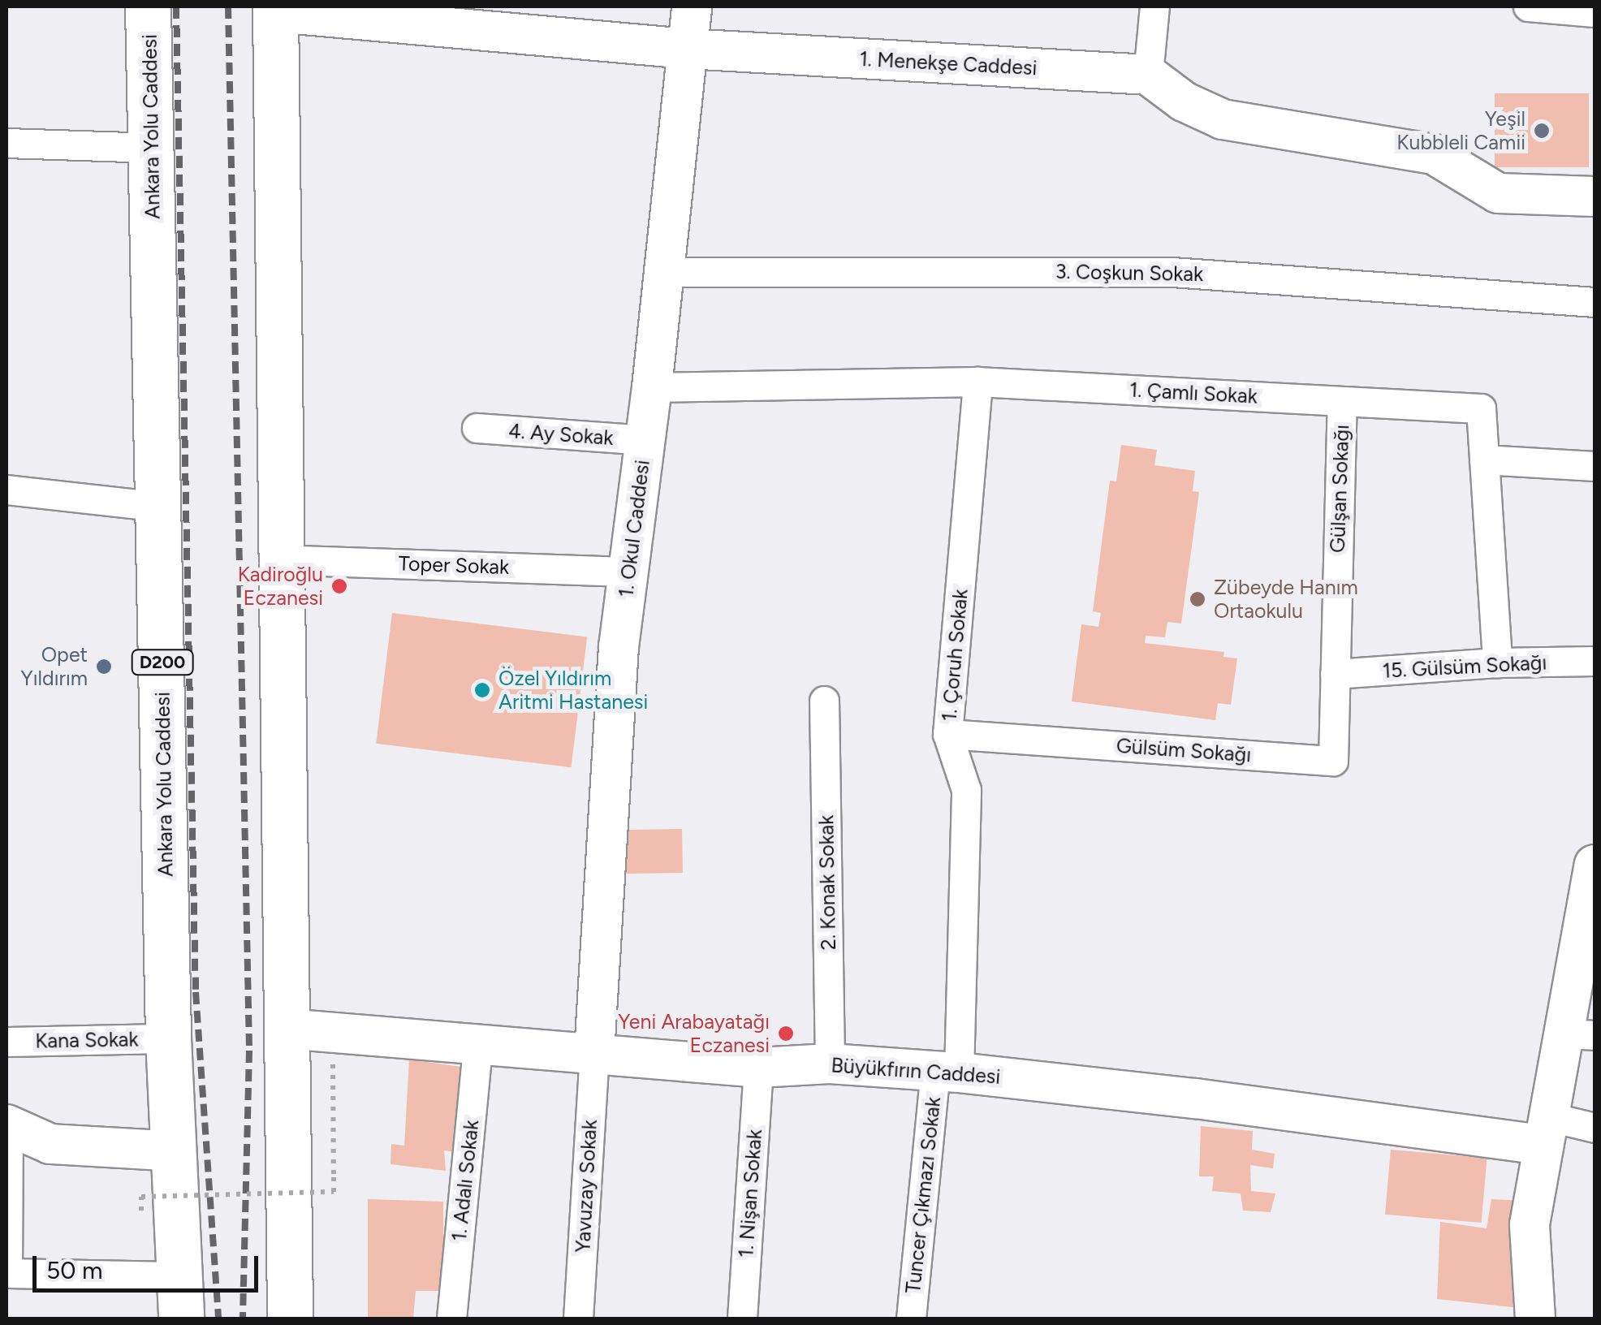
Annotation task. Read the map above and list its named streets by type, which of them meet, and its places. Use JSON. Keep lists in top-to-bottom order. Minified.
{"streets":{"highway":["Ankara Yolu Caddesi","D200"],"main road":["1. Menekşe Caddesi","1. Okul Caddesi","Büyükfırın Caddesi"],"street":["3. Coşkun Sokak","1. Çamlı Sokak","4. Ay Sokak","Gülşan Sokağı","Toper Sokak","1. Çoruh Sokak","15. Gülsüm Sokağı","Gülsüm Sokağı","2. Konak Sokak","Kana Sokak","1. Adalı Sokak","Yavuzay Sokak","1. Nişan Sokak","Tuncer Çıkmazı Sokak"]},"crossings":[["1. Menekşe Caddesi","1. Okul Caddesi"],["Ankara Yolu Caddesi","Kana Sokak"],["3. Coşkun Sokak","1. Okul Caddesi"],["1. Çamlı Sokak","Gülşan Sokağı"],["1. Çamlı Sokak","1. Okul Caddesi"],["1. Çamlı Sokak","1. Çoruh Sokak"],["1. Çamlı Sokak","15. Gülsüm Sokağı"],["4. Ay Sokak","1. Okul Caddesi"],["Gülşan Sokağı","15. Gülsüm Sokağı"],["Gülşan Sokağı","Gülsüm Sokağı"],["1. Okul Caddesi","Toper Sokak"],["1. Okul Caddesi","Büyükfırın Caddesi"],["1. Okul Caddesi","Yavuzay Sokak"],["1. Çoruh Sokak","Gülsüm Sokağı"],["1. Çoruh Sokak","Büyükfırın Caddesi"],["1. Çoruh Sokak","Tuncer Çıkmazı Sokak"],["15. Gülsüm Sokağı","Gülsüm Sokağı"],["2. Konak Sokak","Büyükfırın Caddesi"],["Büyükfırın Caddesi","1. Adalı Sokak"],["Büyükfırın Caddesi","Yavuzay Sokak"],["Büyükfırın Caddesi","1. Nişan Sokak"],["Büyükfırın Caddesi","Tuncer Çıkmazı Sokak"]],"places":["Yeşil Kubbleli Camii","Kadiroğlu Eczanesi","Zübeyde Hanım Ortaokulu","Opet Yıldırım","Özel Yıldırım Aritmi Hastanesi","Yeni Arabayatağı Eczanesi"],"scale_bar":"50 m"}
